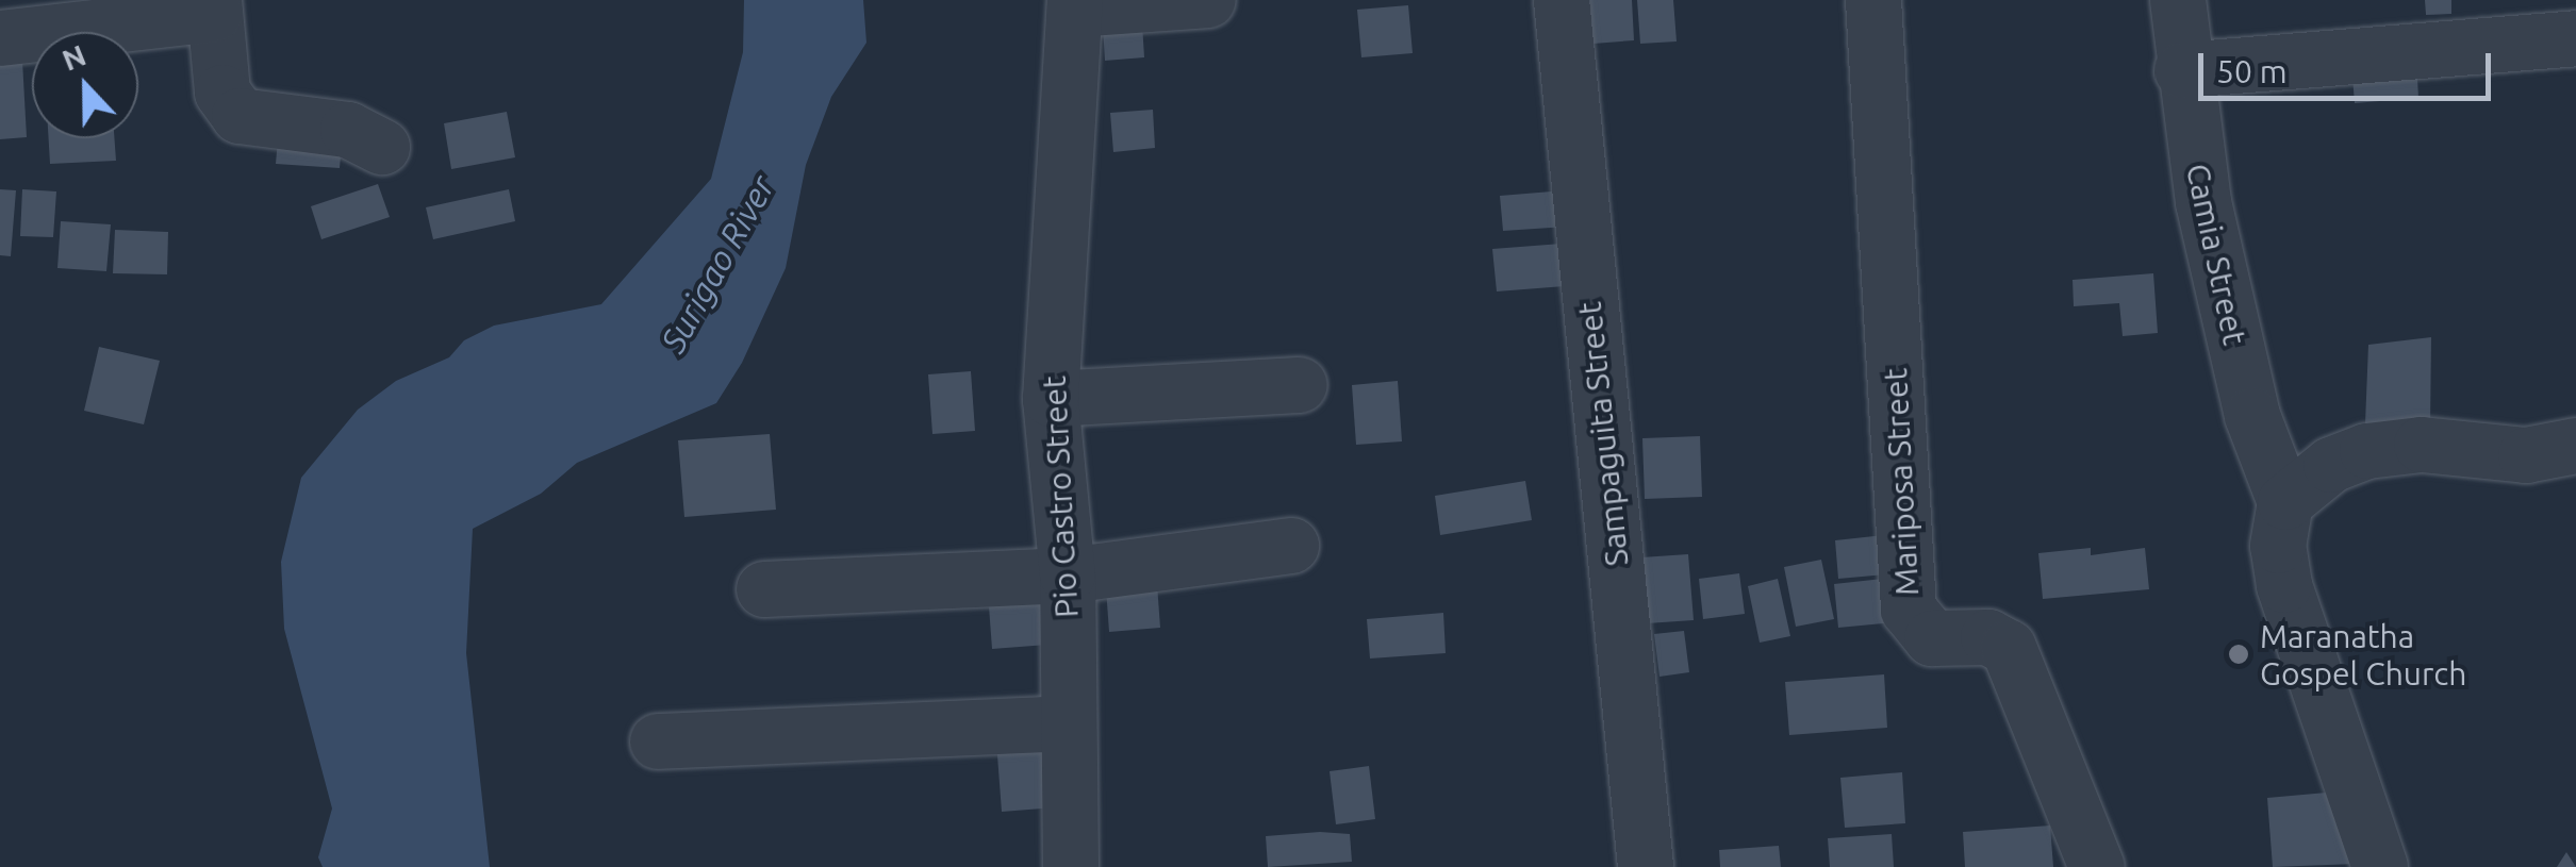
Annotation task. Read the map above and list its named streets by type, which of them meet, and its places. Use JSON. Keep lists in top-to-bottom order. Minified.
{"streets":{"street":["Camia Street","Sampaguita Street","Mariposa Street","Pio Castro Street"]},"water":["Surigao River"],"places":["Maranatha Gospel Church"],"scale_bar":"50 m","north":"top"}
